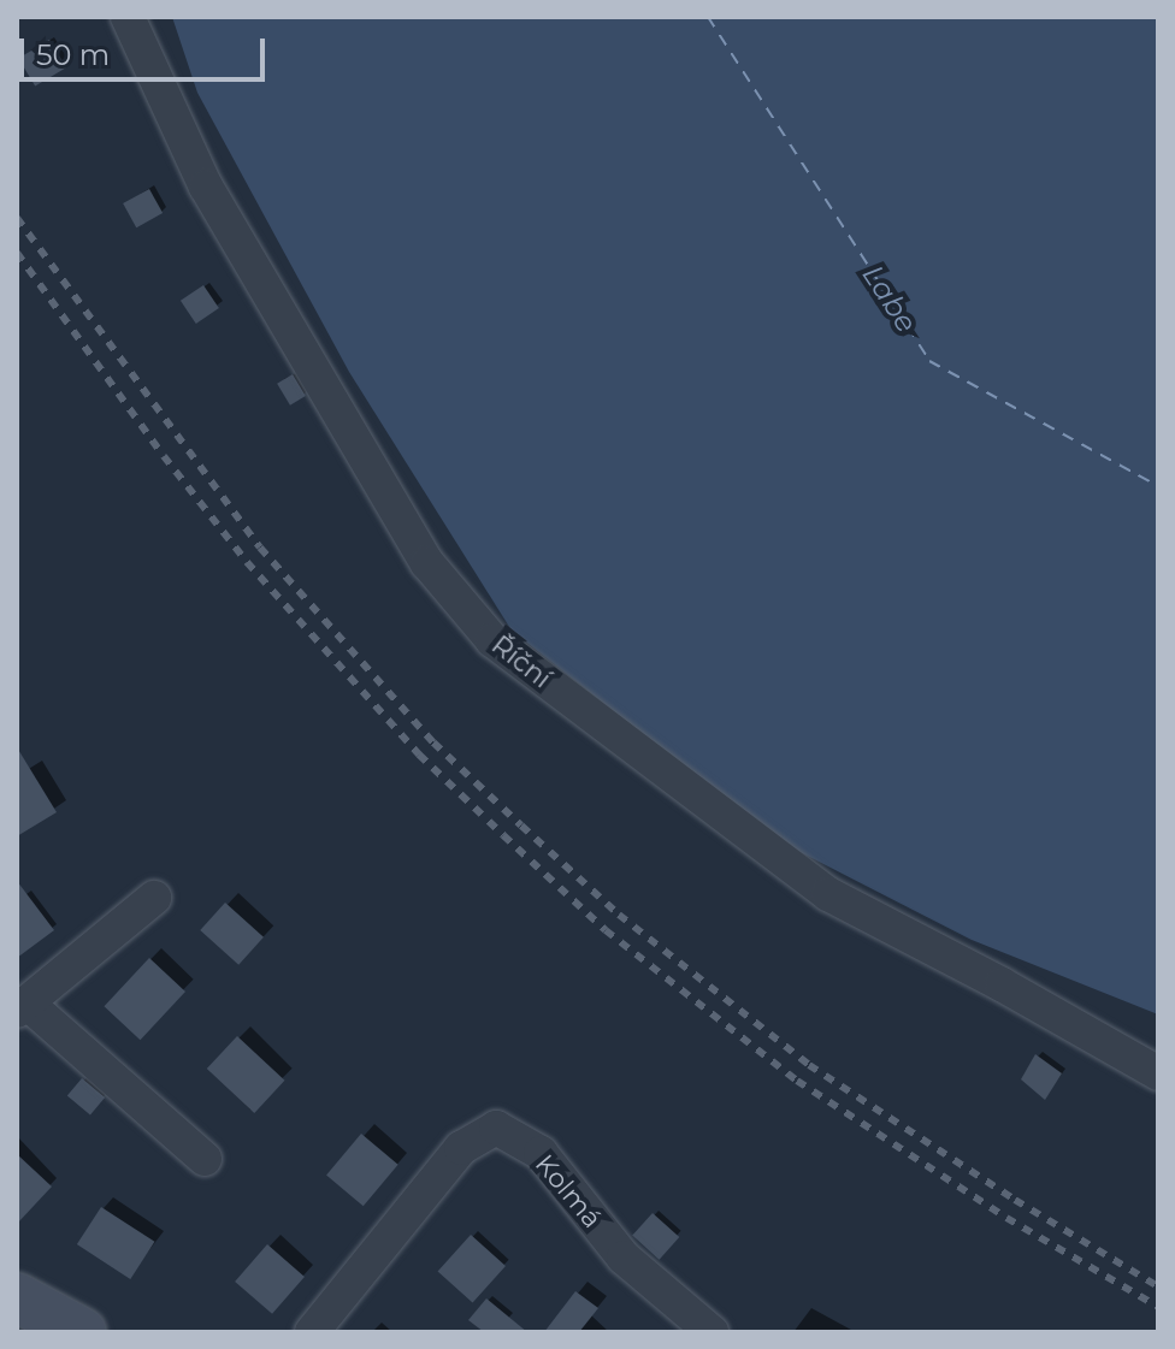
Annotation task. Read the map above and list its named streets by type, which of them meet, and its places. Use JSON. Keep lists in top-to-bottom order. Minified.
{"streets":{"street":["Říční","Kolmá"]},"water":["Labe"],"scale_bar":"50 m"}
